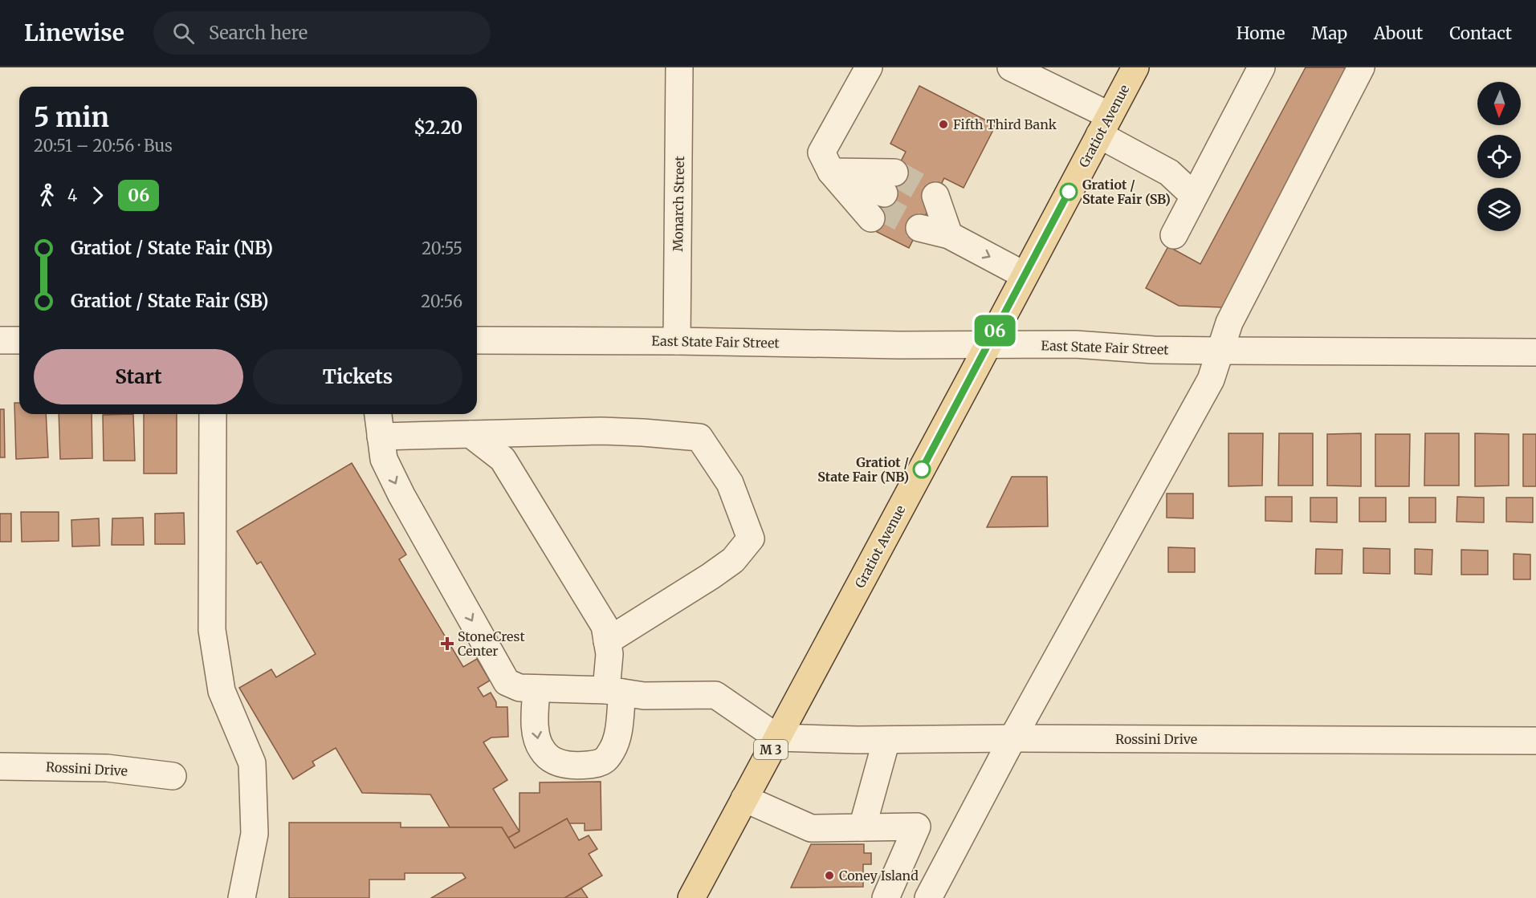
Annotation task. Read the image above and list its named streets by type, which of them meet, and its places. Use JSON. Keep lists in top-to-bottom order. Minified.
{"streets":{"main road":["Gratiot Avenue","M 3"],"street":["Monarch Street","East State Fair Street","Rossini Drive"]},"crossings":[["Gratiot Avenue","East State Fair Street"],["Gratiot Avenue","Rossini Drive"],["Monarch Street","East State Fair Street"]],"places":{"other":["Fifth Third Bank","Gratiot / State Fair (SB)","Gratiot / State Fair (NB)","Coney Island"],"health":["StoneCrest Center"]},"lines":["bus line 06"],"north":"bottom","page":{"header":"Linewise","search":"Search here","nav":["Home","Map","About","Contact"],"on_map":"06","heading":["5 min","20:51 – 20:56 · Bus","$2.20"],"legs":["4","06"],"list":[{"name":"Gratiot / State Fair (NB)","value":"20:55"},{"name":"Gratiot / State Fair (SB)","value":"20:56"}],"buttons":["Start","Tickets"]}}
